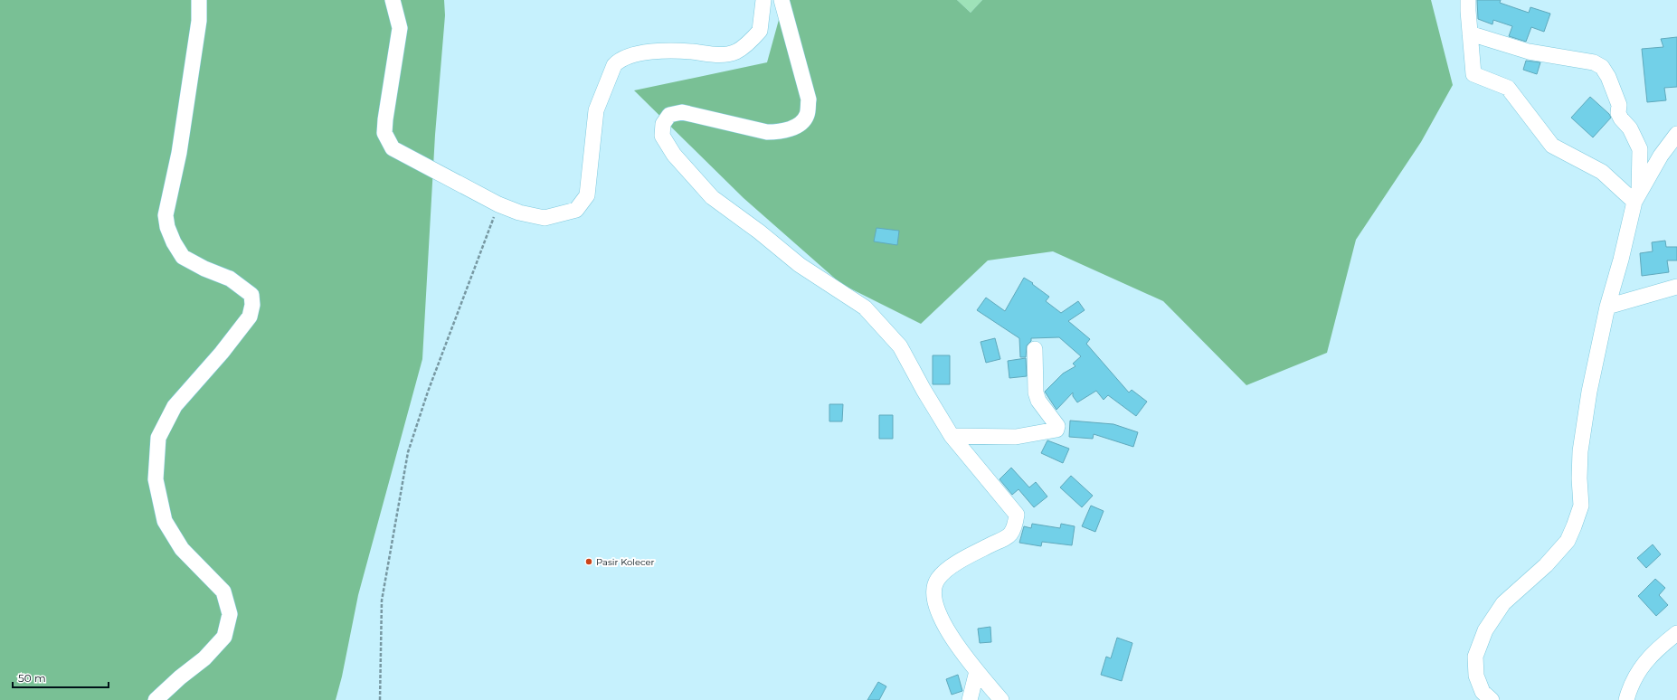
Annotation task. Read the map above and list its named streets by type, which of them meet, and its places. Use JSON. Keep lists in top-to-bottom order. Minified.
{"places":["Pasir Kolecer"],"scale_bar":"50 m"}
